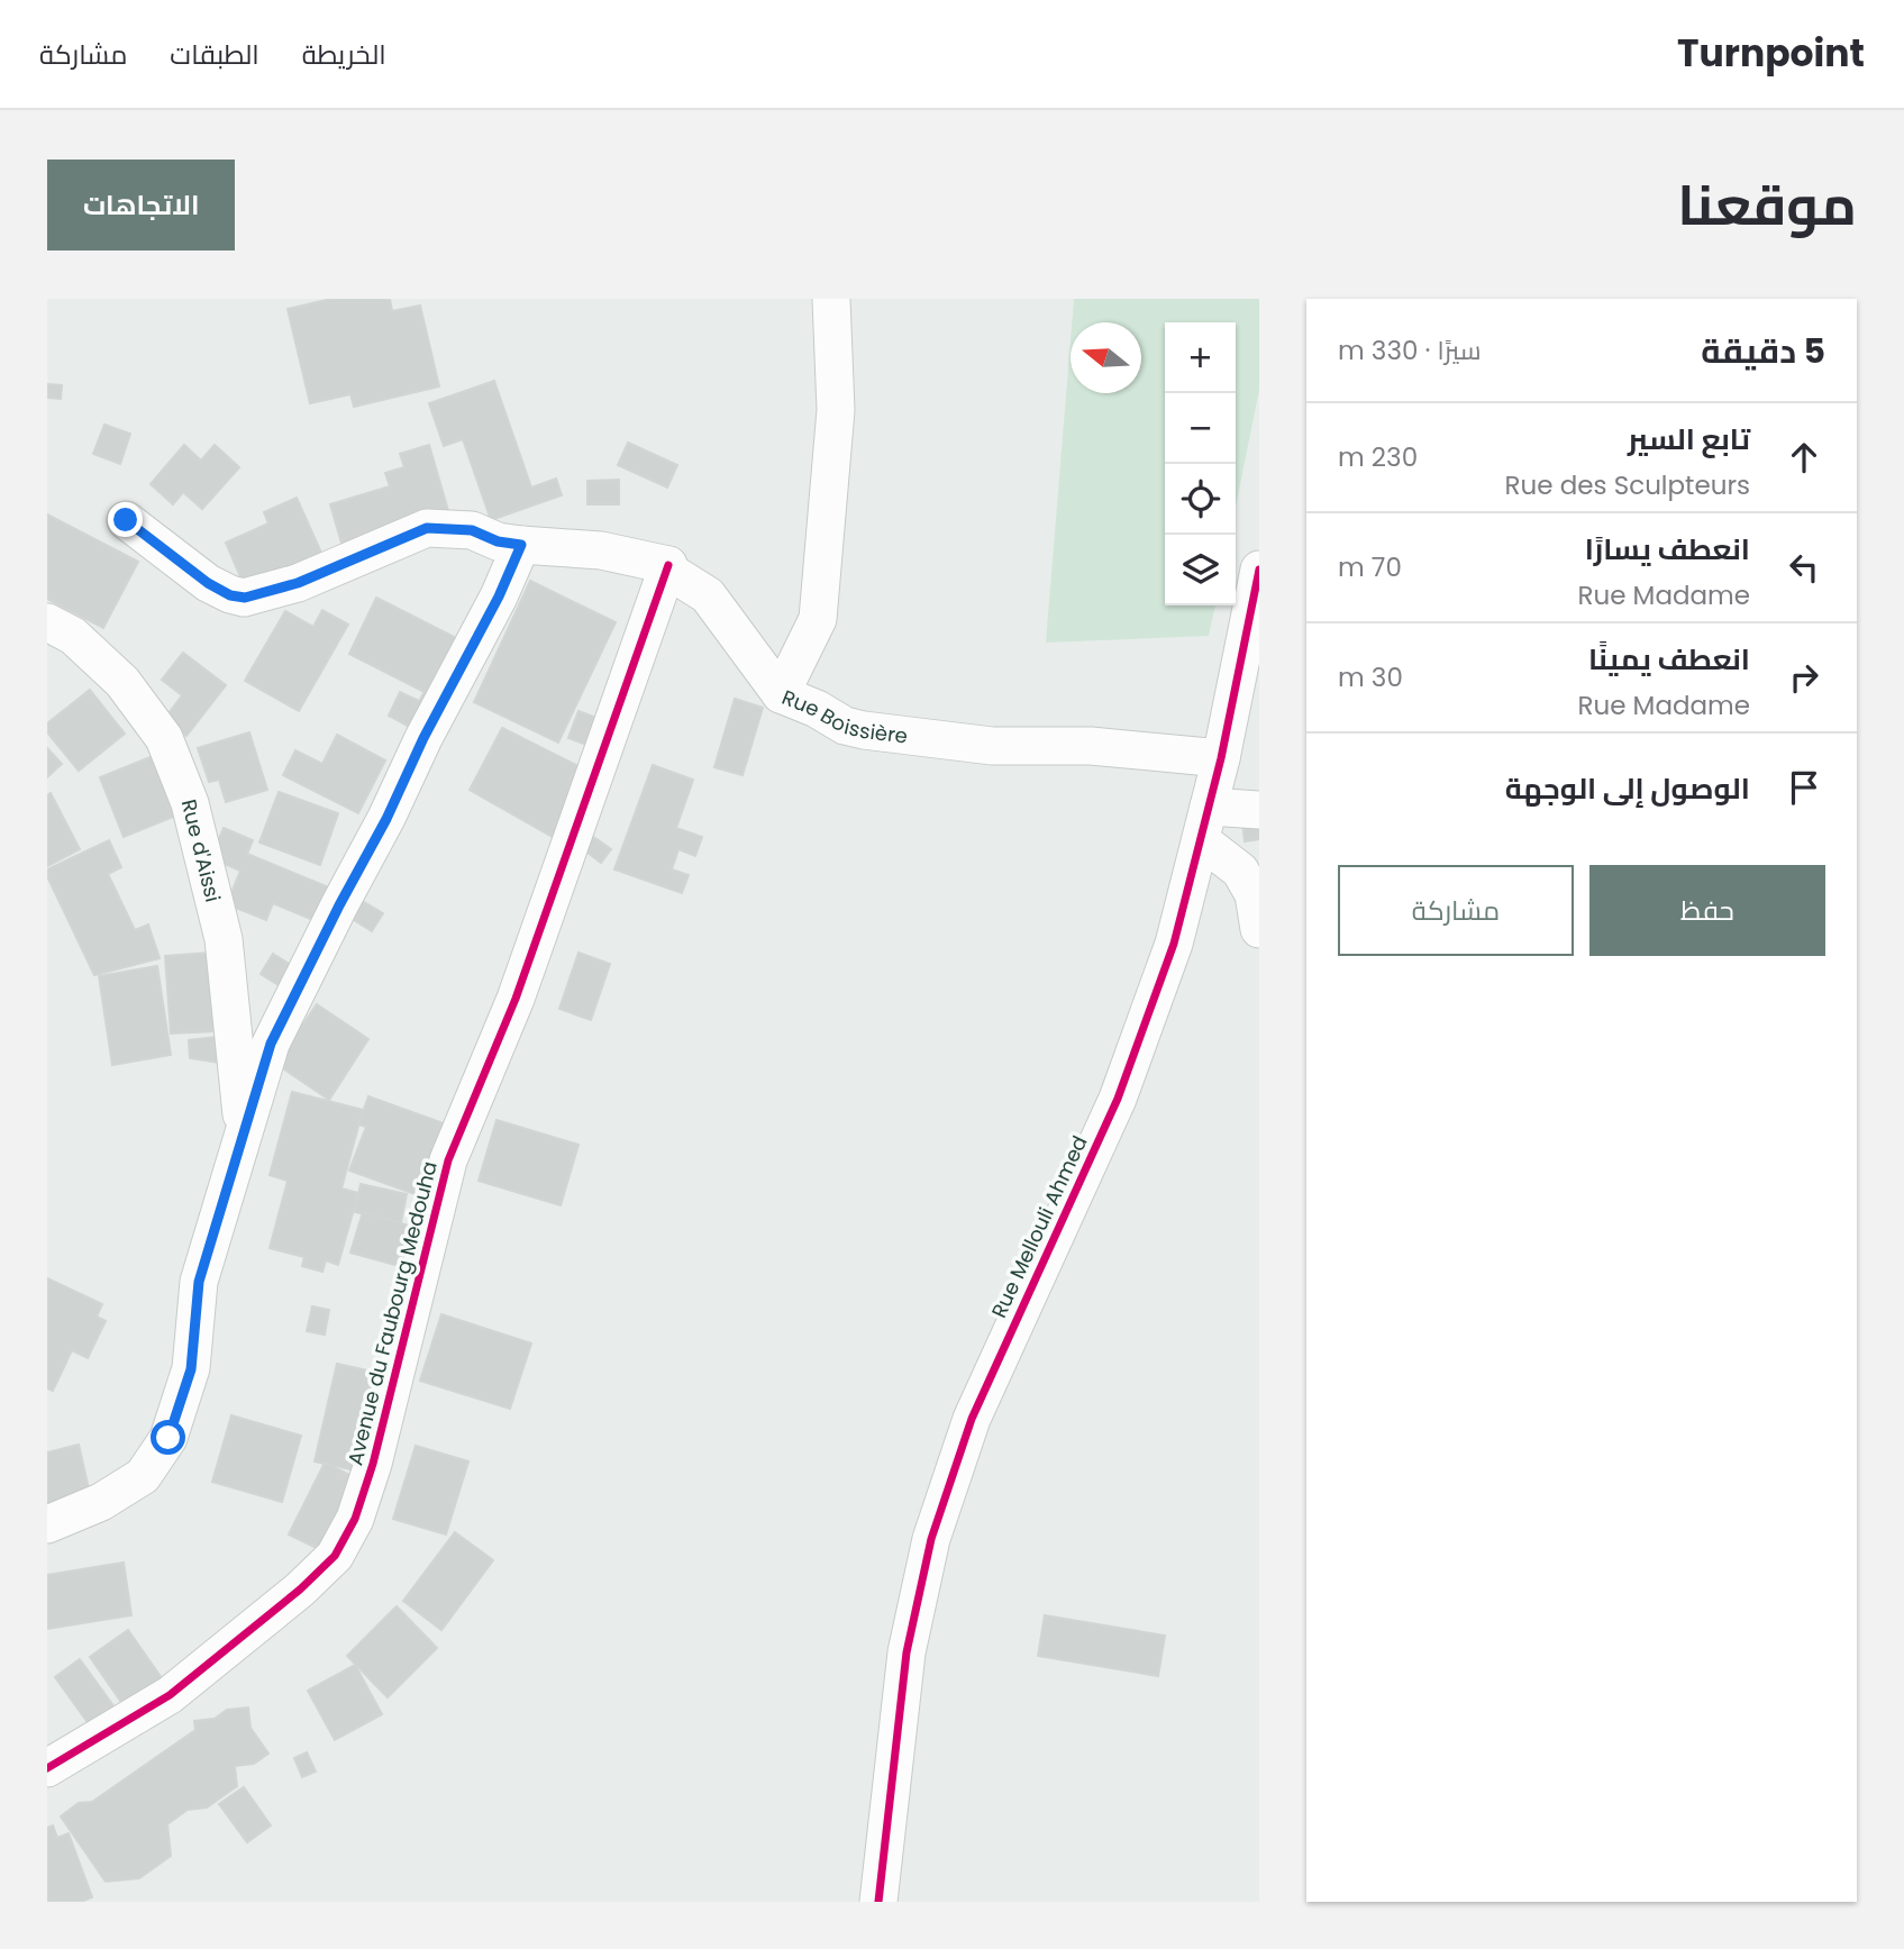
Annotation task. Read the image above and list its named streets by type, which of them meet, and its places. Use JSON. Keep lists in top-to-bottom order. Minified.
{"streets":{"street":["Rue Boissière","Rue d'Aissi","Rue Mellouli Ahmed","Avenue du Faubourg Medouha"]},"crossings":[["Rue Boissière","Rue Mellouli Ahmed"]],"north":"left","page":{"header":"Turnpoint","nav":["الخريطة","الطبقات","مشاركة"],"title":"موقعنا","buttons":["الاتجاهات",["حفظ","مشاركة"]],"heading":["5 دقيقة","سيرًا · 330 m"],"map_buttons":["+","−"],"list":[["تابع السير","Rue des Sculpteurs","230 m"],["انعطف يسارًا","Rue Madame","70 m"],["انعطف يمينًا","Rue Madame","30 m"],"الوصول إلى الوجهة"]}}
